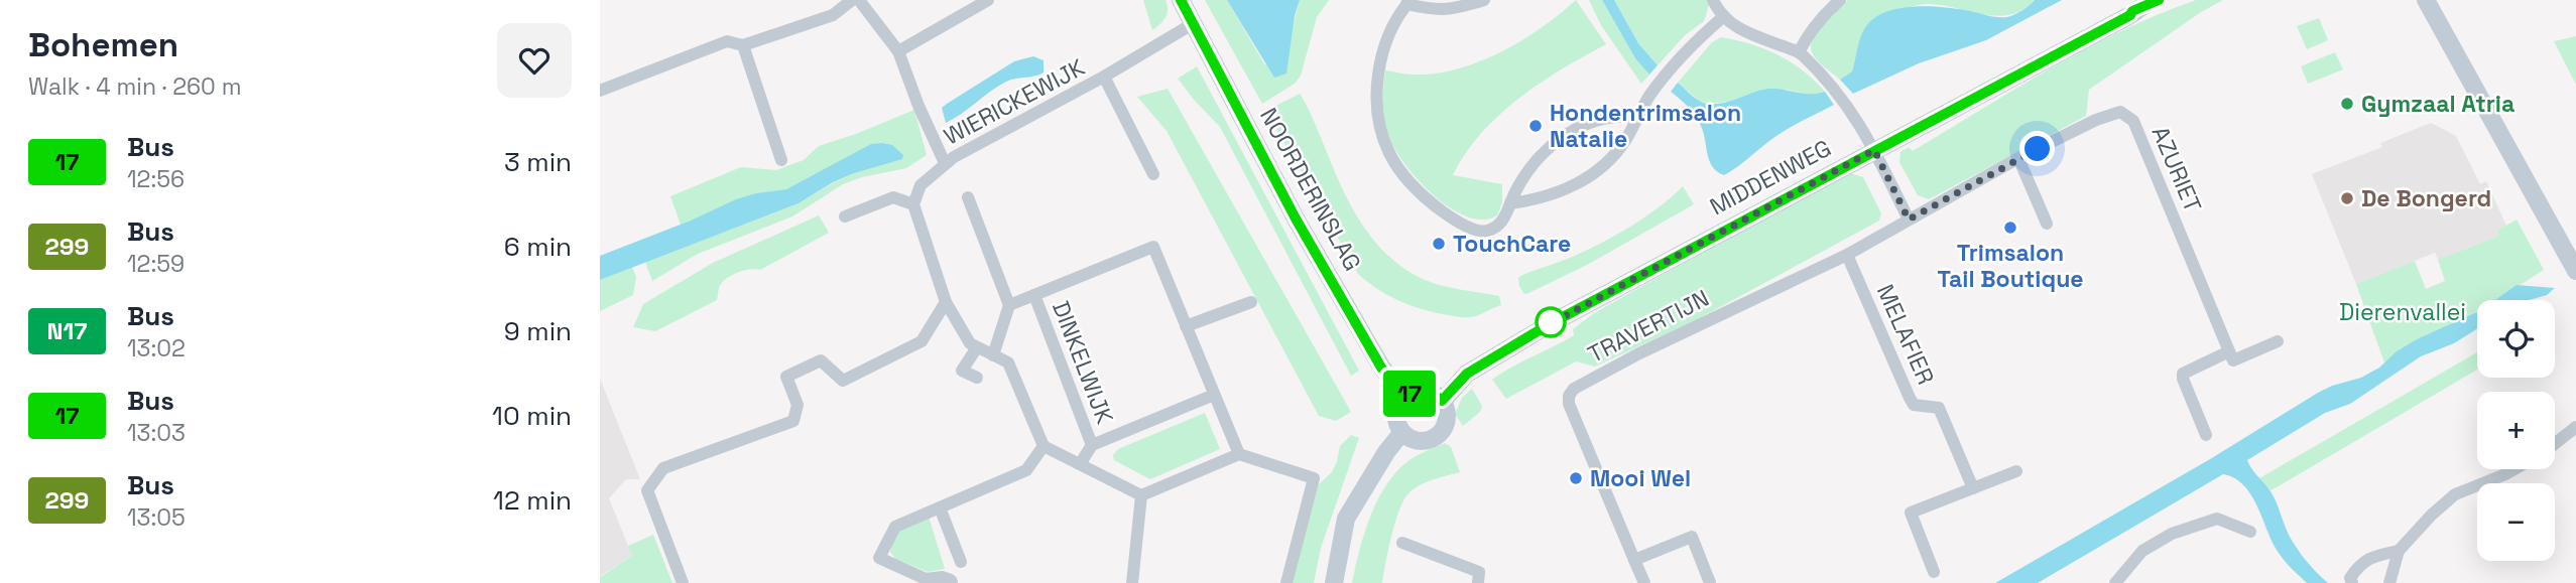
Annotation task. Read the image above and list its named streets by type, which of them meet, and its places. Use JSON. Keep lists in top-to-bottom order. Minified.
{"streets":{"main road":["MIDDENWEG","NOORDERINSLAG"],"street":["WIERICKEWIJK","AZURIET","TRAVERTIJN","MELAFIER","DINKELWIJK"]},"crossings":[["WIERICKEWIJK","NOORDERINSLAG"],["AZURIET","TRAVERTIJN"],["MIDDENWEG","NOORDERINSLAG"],["TRAVERTIJN","MELAFIER"]],"parks":["Dierenvallei"],"places":["Gymzaal Atria","Hondentrimsalon Natalie","De Bongerd","Trimsalon Tail Boutique","TouchCare","Mooi Wel"],"lines":["bus line 17"],"page":{"heading":["Bohemen","Walk · 4 min · 260 m"],"on_map":"17","list":[{"mark":"17","name":"Bus","note":"12:56","value":"3 min"},{"mark":"299","name":"Bus","note":"12:59","value":"6 min"},{"mark":"N17","name":"Bus","note":"13:02","value":"9 min"},{"mark":"17","name":"Bus","note":"13:03","value":"10 min"},{"mark":"299","name":"Bus","note":"13:05","value":"12 min"}],"map_buttons":["+","−"]}}
